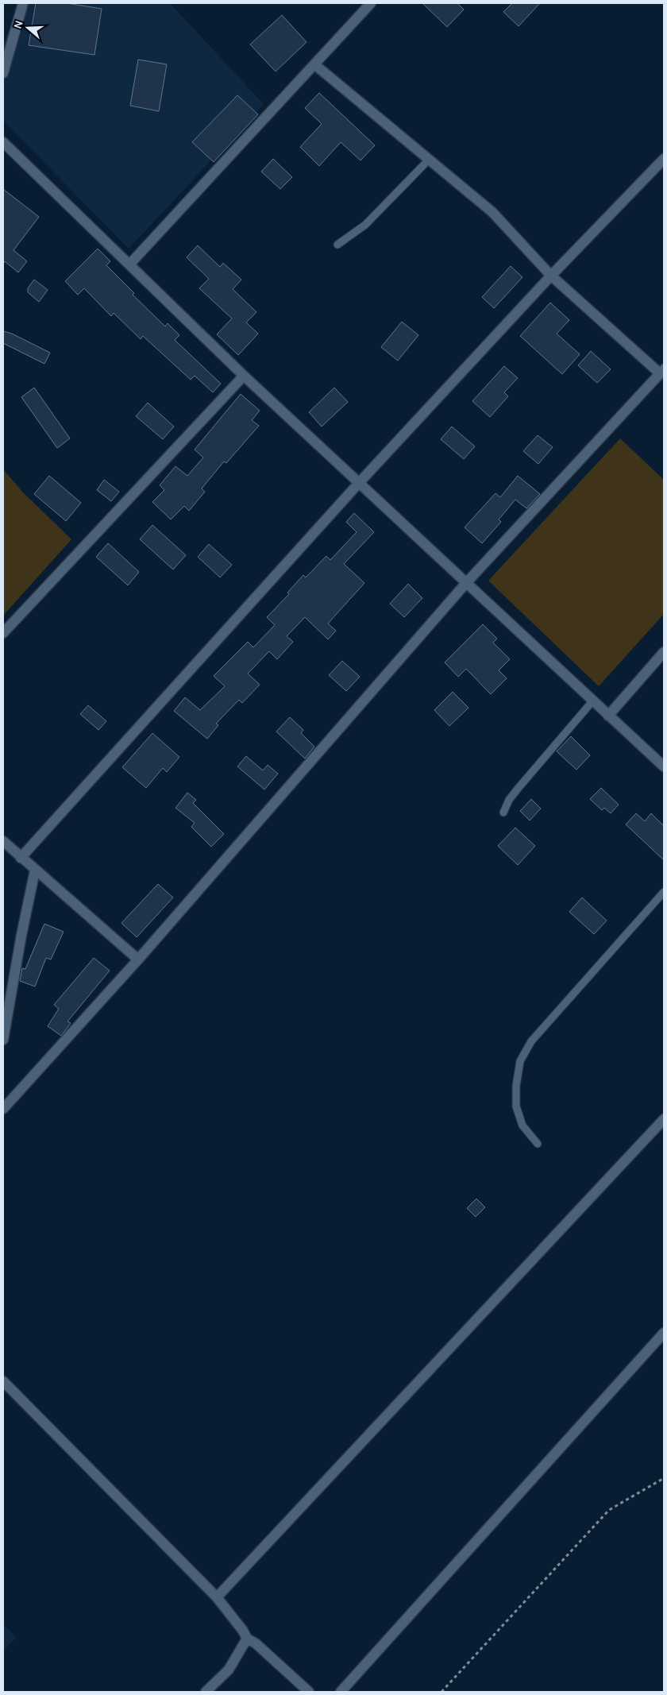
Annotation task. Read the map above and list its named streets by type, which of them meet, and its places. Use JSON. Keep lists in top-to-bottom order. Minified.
{"north":"left"}
